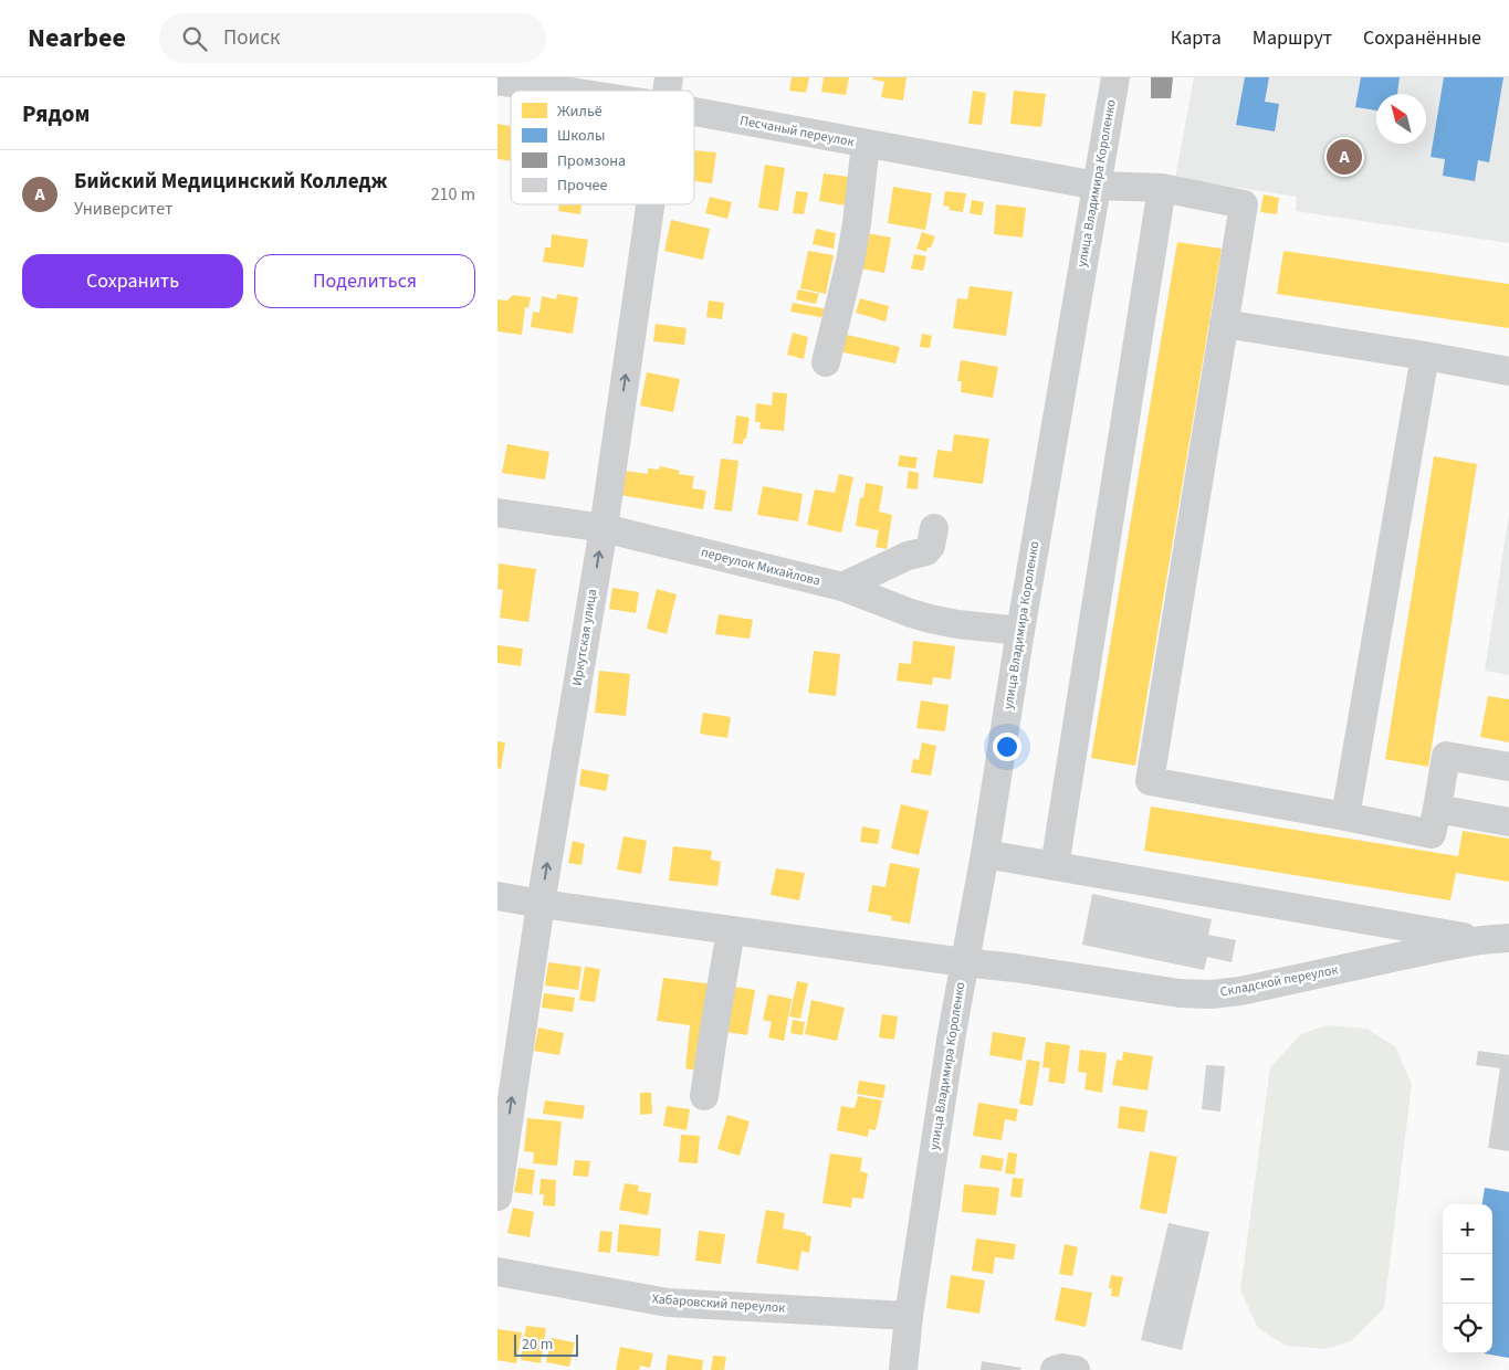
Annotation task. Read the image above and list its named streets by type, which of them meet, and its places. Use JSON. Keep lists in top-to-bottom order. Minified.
{"streets":{"street":["Песчаный переулок","улица Владимира Короленко","переулок Михайлова","Иркутская улица","Складской переулок","Хабаровский переулок"]},"crossings":[["Песчаный переулок","улица Владимира Короленко"],["улица Владимира Короленко","переулок Михайлова"],["улица Владимира Короленко","Складской переулок"],["улица Владимира Короленко","Хабаровский переулок"],["переулок Михайлова","Иркутская улица"],["Иркутская улица","Складской переулок"]],"one_way":["Иркутская улица"],"legend":["Жильё","Школы","Промзона","Прочее"],"scale_bar":"20 m","north":"top left","page":{"header":"Nearbee","search":"Поиск","nav":["Карта","Маршрут","Сохранённые"],"heading":"Рядом","pins":"A","list":[{"mark":"A","name":"Бийский Медицинский Колледж","note":"Университет","value":"210 m"}],"buttons":["Сохранить","Поделиться"],"map_buttons":["+","−"],"scale":"20 m"}}
